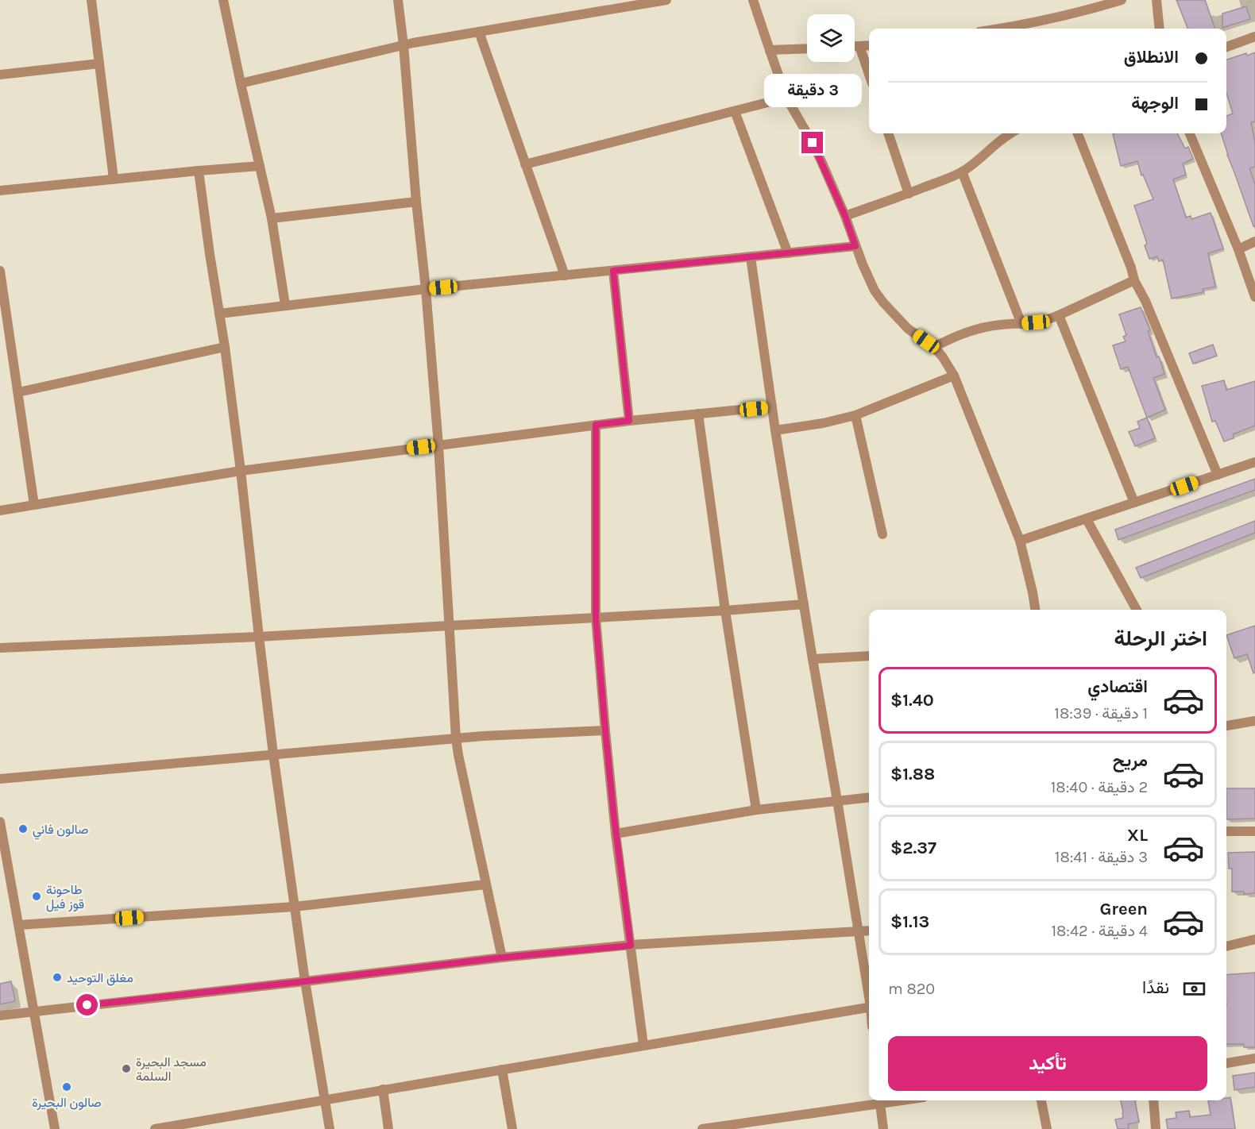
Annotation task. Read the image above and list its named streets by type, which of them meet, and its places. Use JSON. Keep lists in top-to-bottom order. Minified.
{"places":["صالون فاني","طاحونة قوز فيل","مغلق التوحيد","مسجد البحيرة السلمة","صالون البحيرة"],"page":{"banner":["الانطلاق","الوجهة"],"bubble":"3 دقيقة","heading":"اختر الرحلة","list":[{"name":"اقتصادي","note":"1 دقيقة · 18:39","value":"$1.40"},{"name":"مريح","note":"2 دقيقة · 18:40","value":"$1.88"},{"name":"XL","note":"3 دقيقة · 18:41","value":"$2.37"},{"name":"Green","note":"4 دقيقة · 18:42","value":"$1.13"}],"pay":["نقدًا","820 m"],"buttons":"تأكيد"}}
